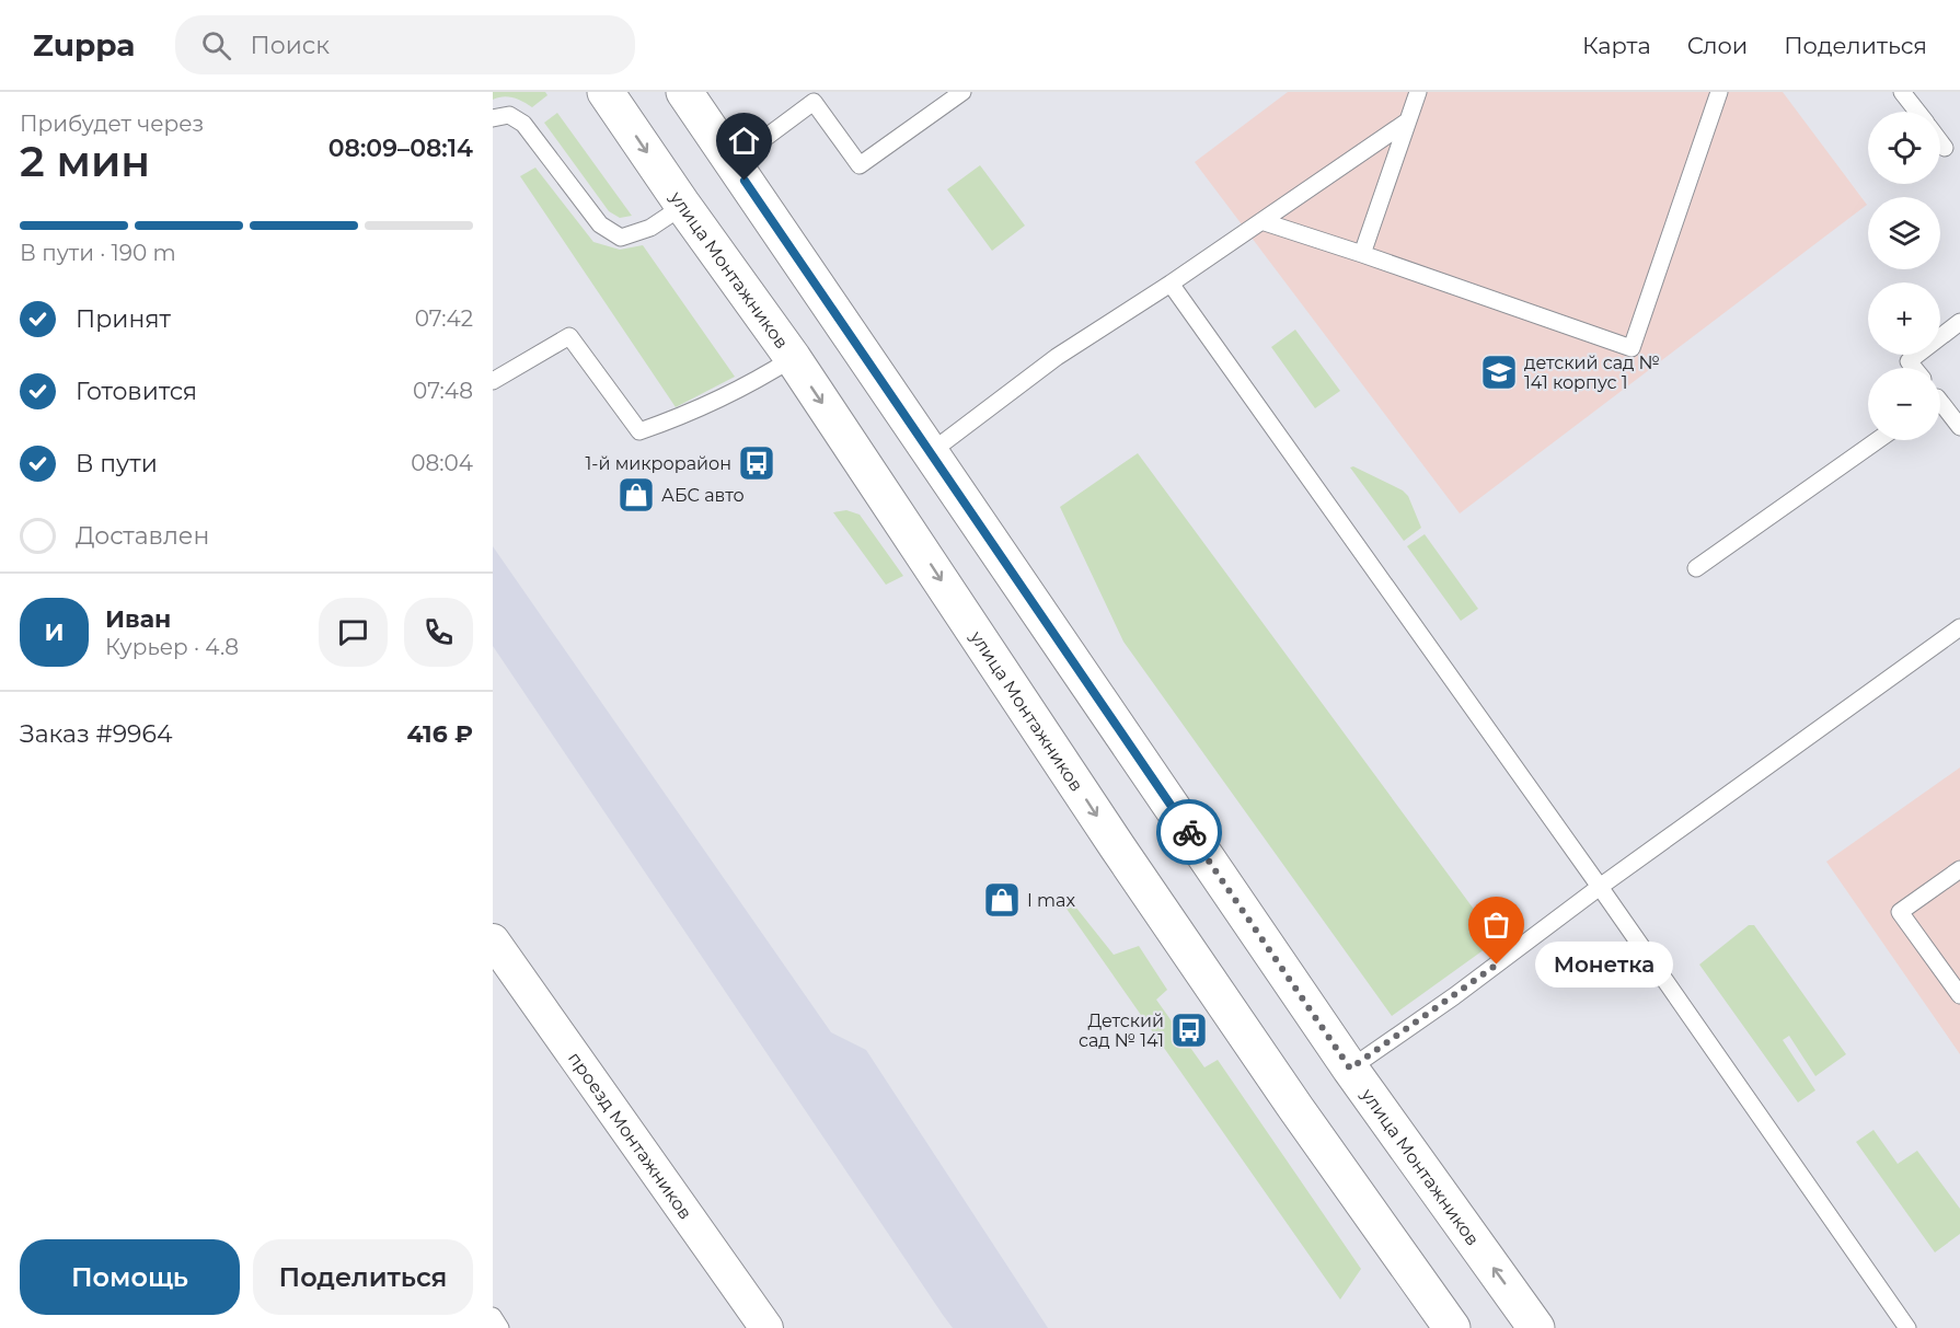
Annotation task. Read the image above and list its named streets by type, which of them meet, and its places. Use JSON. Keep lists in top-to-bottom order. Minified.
{"streets":{"main road":["улица Монтажников"],"street":["проезд Монтажников"]},"places":{"school or university":["детский сад № 141 корпус 1"],"bus stop":["1-й микрорайон","Детский сад № 141"],"shop":["АБС авто","I max"],"other":["Монетка"]},"page":{"header":"Zuppa","search":"Поиск","nav":["Карта","Слои","Поделиться"],"heading":["2 мин","Прибудет через","08:09–08:14"],"panel":["Иван","Курьер · 4.8","Заказ #9964","416 ₽"],"map_buttons":["+","−"],"bar":"В пути · 190 m","list":[["Принят","07:42"],["Готовится","07:48"],["В пути","08:04"],"Доставлен"],"round":"И","bubble":"Монетка","buttons":["Помощь","Поделиться"]}}
